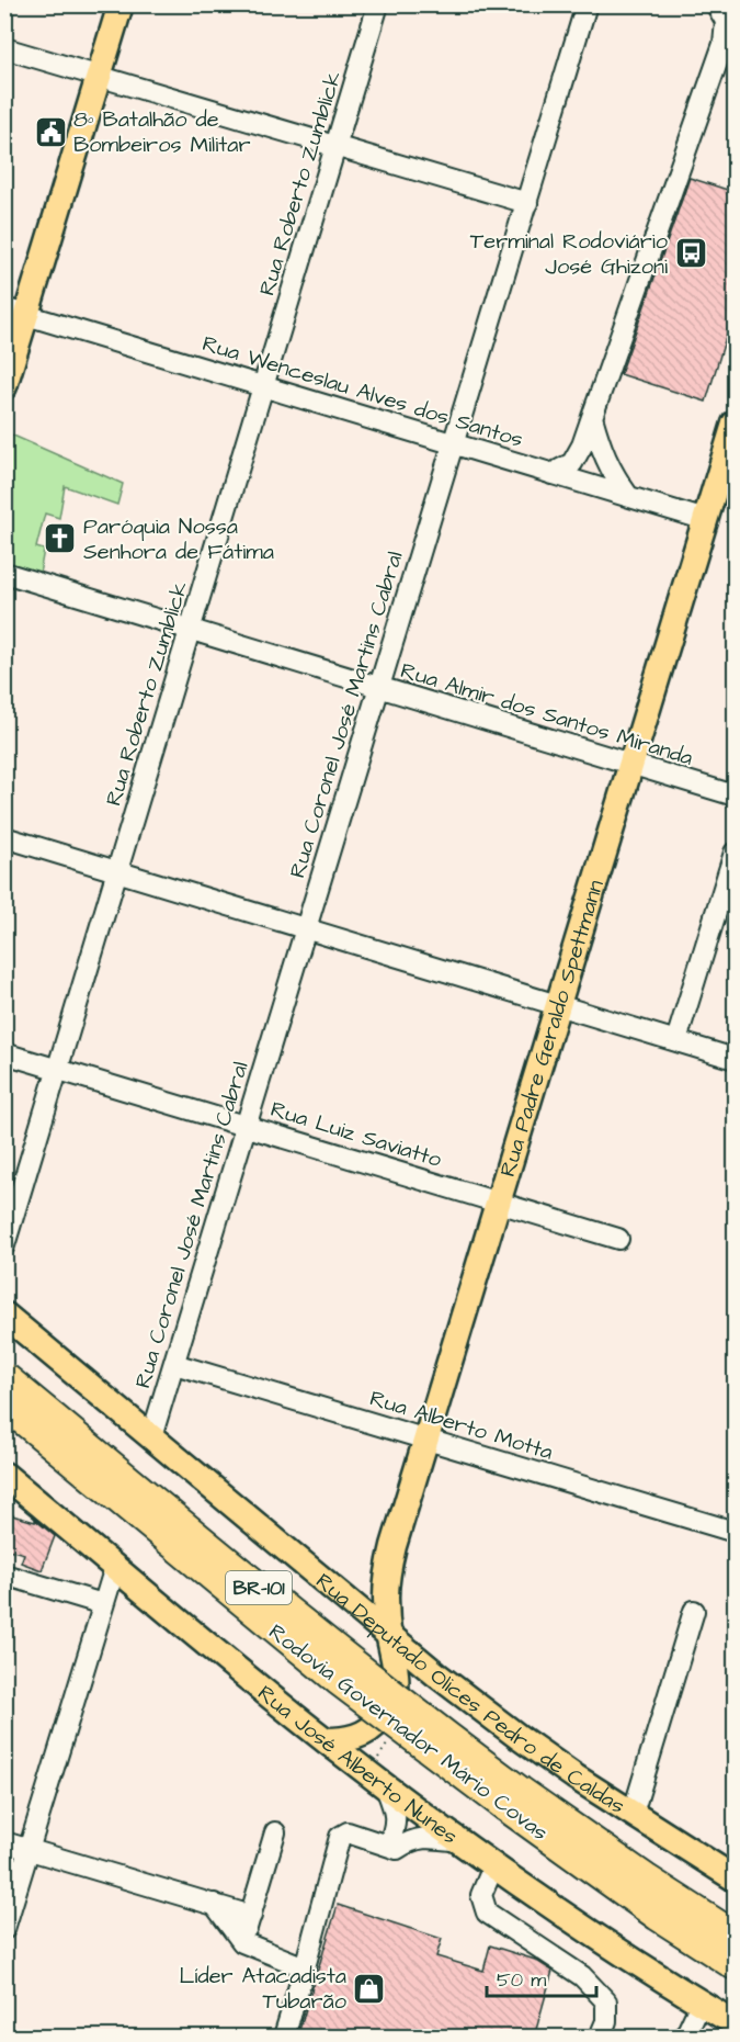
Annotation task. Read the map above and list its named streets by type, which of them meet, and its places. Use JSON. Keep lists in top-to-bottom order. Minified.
{"streets":{"highway":["BR-101","Rodovia Governador Mário Covas"],"main road":["Rua Padre Geraldo Spettmann","Rua Deputado Olices Pedro de Caldas","Rua José Alberto Nunes"],"street":["Rua Roberto Zumblick","Rua Wenceslau Alves dos Santos","Rua Almir dos Santos Miranda","Rua Coronel José Martins Cabral","Rua Luiz Saviatto","Rua Alberto Motta"]},"crossings":[["Rua Roberto Zumblick","Rua Wenceslau Alves dos Santos"],["Rua Roberto Zumblick","Rua Almir dos Santos Miranda"],["Rua Roberto Zumblick","Rua Luiz Saviatto"],["Rua Wenceslau Alves dos Santos","Rua Coronel José Martins Cabral"],["Rua Wenceslau Alves dos Santos","Rua Padre Geraldo Spettmann"],["Rua Almir dos Santos Miranda","Rua Coronel José Martins Cabral"],["Rua Almir dos Santos Miranda","Rua Padre Geraldo Spettmann"],["Rua Coronel José Martins Cabral","Rua Luiz Saviatto"],["Rua Coronel José Martins Cabral","Rua Alberto Motta"],["Rua Coronel José Martins Cabral","Rua Deputado Olices Pedro de Caldas"],["Rua Padre Geraldo Spettmann","Rua Luiz Saviatto"],["Rua Padre Geraldo Spettmann","Rua Alberto Motta"],["Rua Padre Geraldo Spettmann","Rua Deputado Olices Pedro de Caldas"],["Rua Padre Geraldo Spettmann","Rua José Alberto Nunes"]],"places":{"public building":["8º Batalhão de Bombeiros Militar"],"bus stop":["Terminal Rodoviário José Ghizoni"],"church":["Paróquia Nossa Senhora de Fátima"],"shop":["Líder Atacadista Tubarão"]},"scale_bar":"50 m"}
